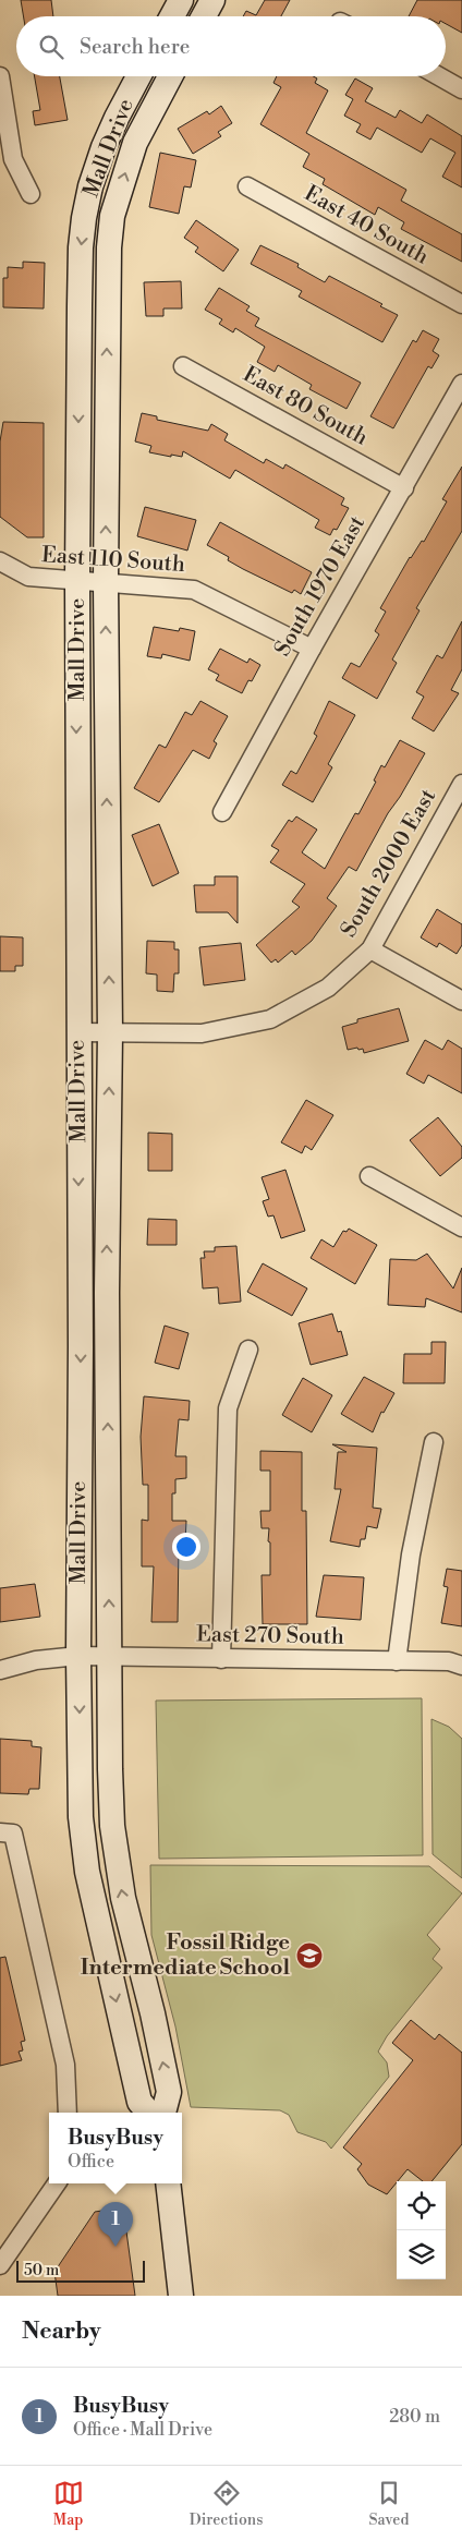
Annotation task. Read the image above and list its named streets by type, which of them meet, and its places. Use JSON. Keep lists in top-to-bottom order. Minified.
{"streets":{"main road":["Mall Drive"],"street":["East 40 South","East 80 South","East 110 South","South 1970 East","South 2000 East","East 270 South"]},"crossings":[["Mall Drive","East 110 South"],["Mall Drive","South 2000 East"],["Mall Drive","East 270 South"],["East 80 South","South 1970 East"],["East 110 South","South 1970 East"]],"places":{"school or university":["Fossil Ridge Intermediate School"]},"scale_bar":"50 m","page":{"search":"Search here","popup":["BusyBusy","Office"],"pins":"1","scale":"50 m","heading":"Nearby","list":[{"mark":"1","name":"BusyBusy","note":"Office · Mall Drive","value":"280 m"}],"nav":["Map","Directions","Saved"]}}
